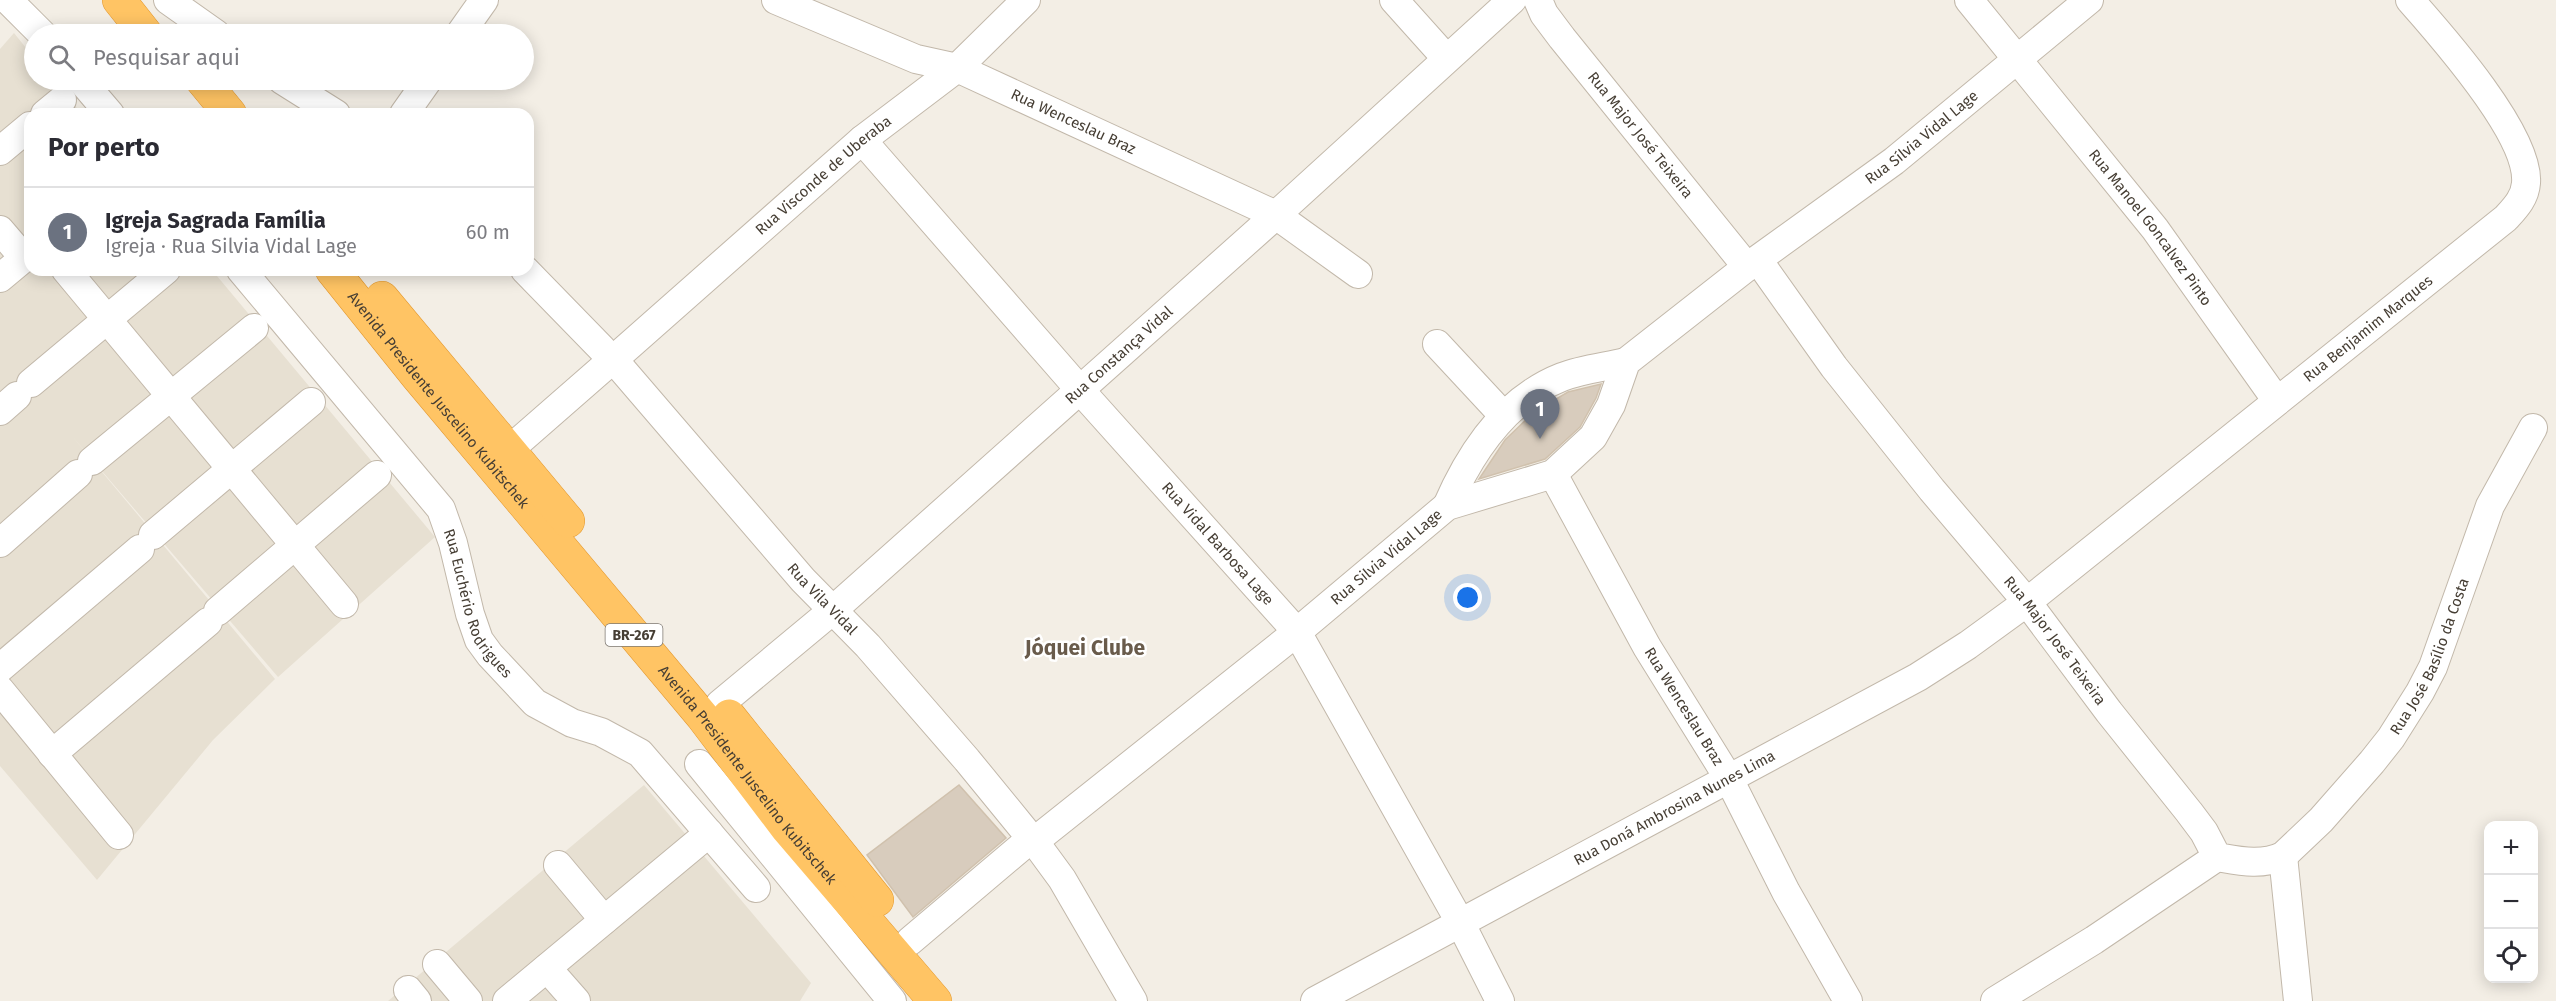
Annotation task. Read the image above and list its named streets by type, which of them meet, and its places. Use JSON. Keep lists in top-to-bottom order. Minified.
{"streets":{"highway":["Avenida Presidente Juscelino Kubitschek","BR-267"],"street":["Rua Wenceslau Braz","Rua Major José Teixeira","Rua Sílvia Vidal Lage","Rua Visconde de Uberaba","Rua Manoel Goncalvez Pinto","Rua Benjamim Marques","Rua Constança Vidal","Rua Vidal Barbosa Lage","Rua Silvia Vidal Lage","Rua Vila Vidal","Rua Euchério Rodrigues","Rua José Basílio da Costa","Rua Doná Ambrosina Nunes Lima"]},"crossings":[["Rua Wenceslau Braz","Rua Visconde de Uberaba"],["Rua Wenceslau Braz","Rua Constança Vidal"],["Rua Wenceslau Braz","Rua Silvia Vidal Lage"],["Rua Wenceslau Braz","Rua Doná Ambrosina Nunes Lima"],["Rua Major José Teixeira","Rua Sílvia Vidal Lage"],["Rua Major José Teixeira","Rua Benjamim Marques"],["Rua Major José Teixeira","Rua Doná Ambrosina Nunes Lima"],["Rua Sílvia Vidal Lage","Rua Manoel Goncalvez Pinto"],["Rua Visconde de Uberaba","Avenida Presidente Juscelino Kubitschek"],["Rua Visconde de Uberaba","Rua Vidal Barbosa Lage"],["Rua Visconde de Uberaba","Rua Vila Vidal"],["Rua Manoel Goncalvez Pinto","Rua Benjamim Marques"],["Rua Benjamim Marques","Rua Doná Ambrosina Nunes Lima"],["Rua Constança Vidal","Avenida Presidente Juscelino Kubitschek"],["Rua Constança Vidal","Rua Vidal Barbosa Lage"],["Rua Constança Vidal","Rua Vila Vidal"],["Avenida Presidente Juscelino Kubitschek","Rua Silvia Vidal Lage"],["Rua Vidal Barbosa Lage","Rua Silvia Vidal Lage"],["Rua Vidal Barbosa Lage","Rua Doná Ambrosina Nunes Lima"],["Rua Silvia Vidal Lage","Rua Vila Vidal"]],"districts":["Jóquei Clube"],"page":{"search":"Pesquisar aqui","heading":"Por perto","list":[{"mark":"1","name":"Igreja Sagrada Família","note":"Igreja · Rua Silvia Vidal Lage","value":"60 m"}],"pins":"1","map_buttons":["+","−"]}}
